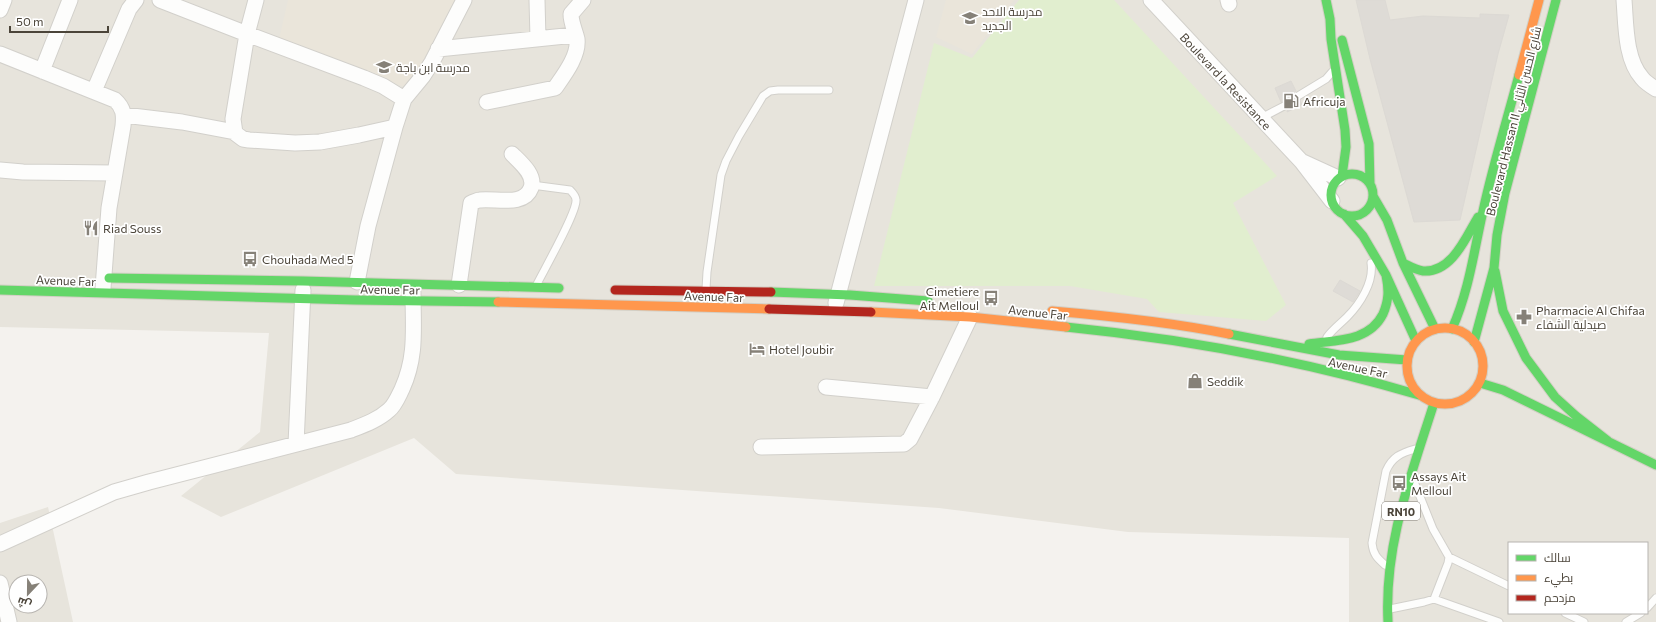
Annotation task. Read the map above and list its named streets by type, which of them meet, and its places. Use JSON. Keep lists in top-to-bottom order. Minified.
{"streets":{"main road":["Boulevard Hassan II شارع الحسن الثاني","Avenue Far","RN10"],"street":["Boulevard la Resistance"]},"crossings":[["Boulevard Hassan II شارع الحسن الثاني","Avenue Far"],["Boulevard Hassan II شارع الحسن الثاني","RN10"],["Avenue Far","RN10"]],"places":{"school or university":["مدرسة الاحد الجديد","مدرسة ابن باجة"],"fuel station":["Africuja"],"restaurant":["Riad Souss"],"bus stop":["Chouhada Med 5","Cimetiere Ait Melloul","Assays Ait Melloul"],"pharmacy":["Pharmacie Al Chifaa صيدلية الشفاء"],"hotel":["Hotel Joubir"],"shop":["Seddik"]},"legend":["سالك","بطيء","مزدحم"],"scale_bar":"50 m","north":"bottom"}
